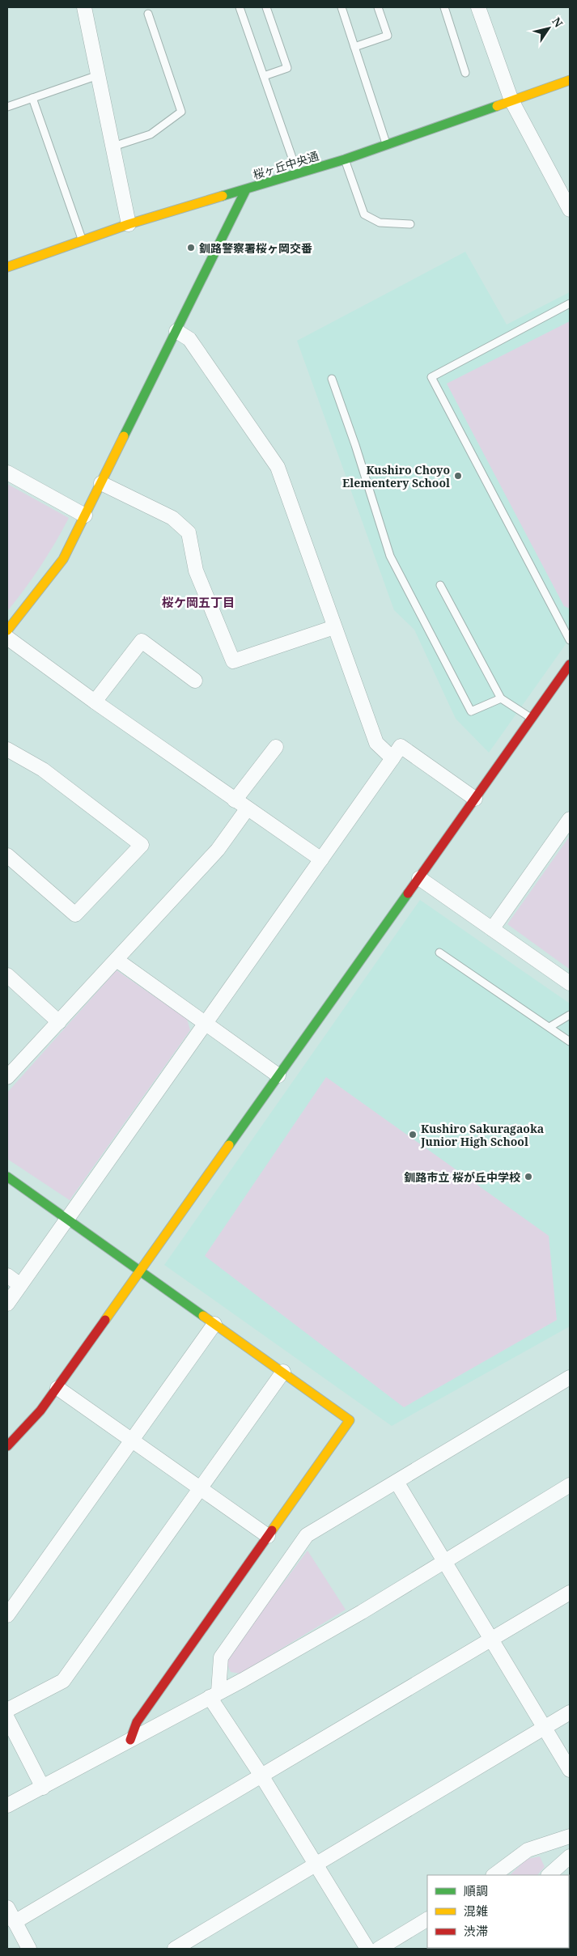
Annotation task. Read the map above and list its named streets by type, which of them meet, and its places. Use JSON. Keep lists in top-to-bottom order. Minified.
{"streets":{"street":["桜ヶ丘中央通"]},"districts":["桜ケ岡五丁目"],"places":["釧路警察署桜ヶ岡交番","Kushiro Choyo Elementery School","Kushiro Sakuragaoka Junior High School","釧路市立 桜が丘中学校"],"legend":["順調","混雑","渋滞"],"north":"top right"}
